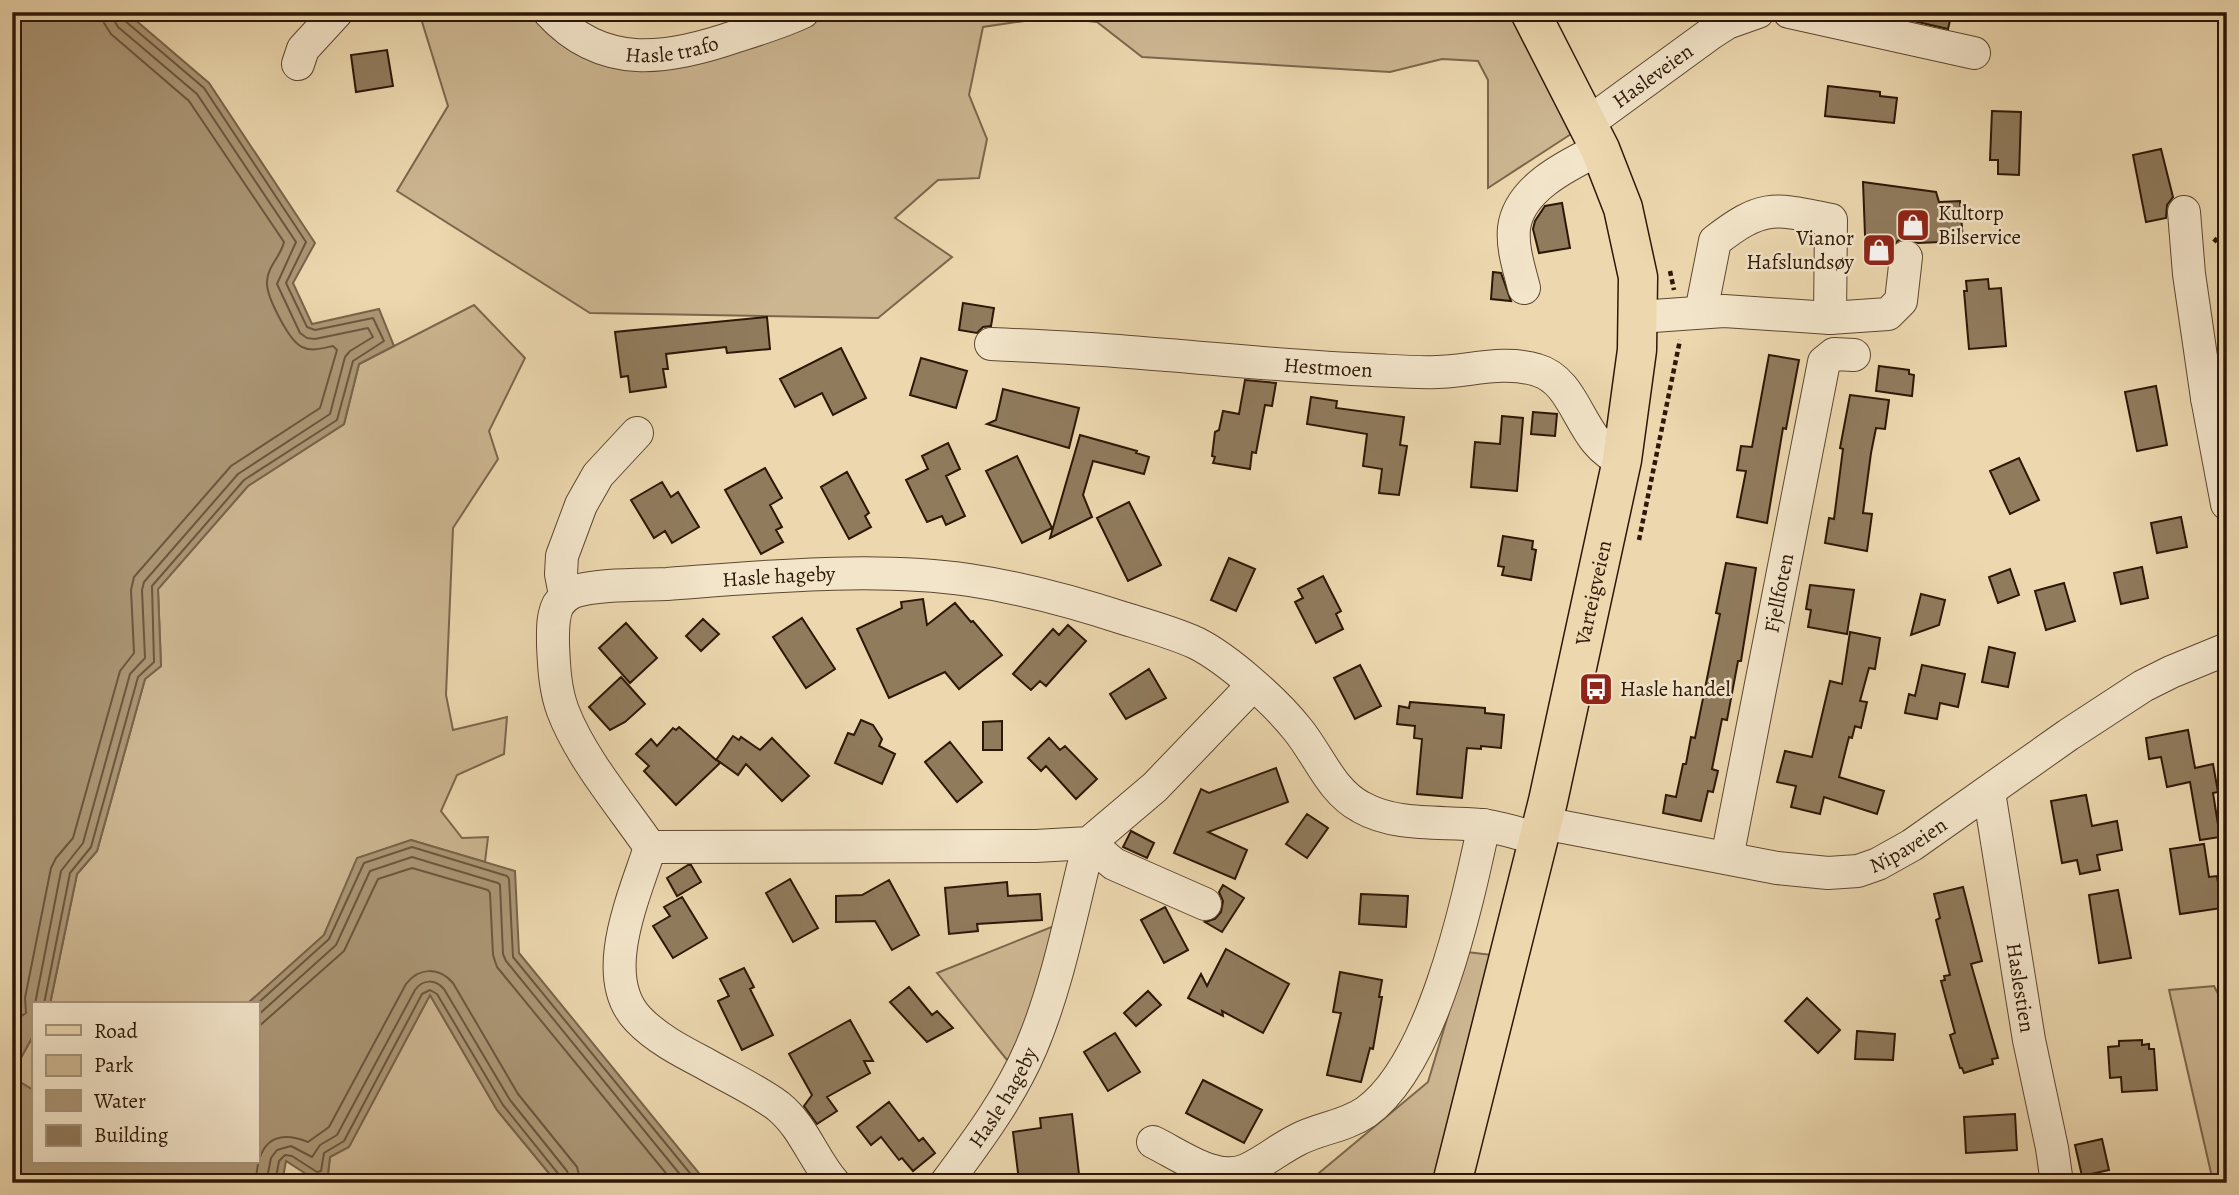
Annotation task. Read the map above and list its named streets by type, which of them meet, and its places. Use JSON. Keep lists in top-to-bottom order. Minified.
{"streets":{"main road":["Varteigveien"],"street":["Hasle trafo","Hasleveien","Hestmoen","Hasle hageby","Fjellfoten","Nipaveien","Haslestien"]},"crossings":[["Hasleveien","Varteigveien"],["Hestmoen","Varteigveien"],["Hasle hageby","Varteigveien"],["Hasle hageby","Nipaveien"],["Varteigveien","Nipaveien"],["Fjellfoten","Nipaveien"],["Nipaveien","Haslestien"]],"places":{"shop":["Kultorp Bilservice","Vianor Hafslundsøy"],"bus stop":["Hasle handel"]},"legend":["Road","Park","Water","Building"]}
